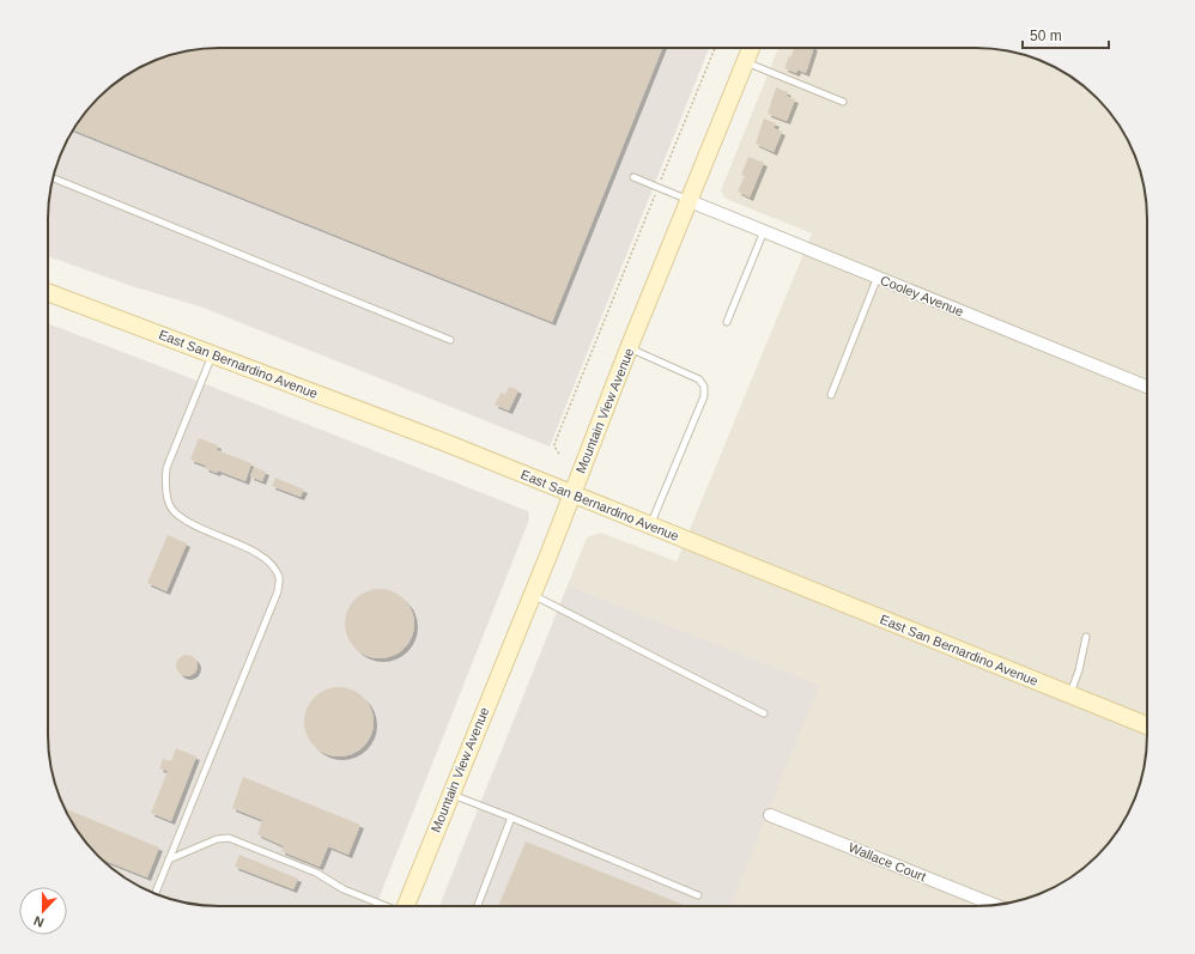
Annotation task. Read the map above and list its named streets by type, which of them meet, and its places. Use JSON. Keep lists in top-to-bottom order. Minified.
{"streets":{"main road":["East San Bernardino Avenue","Mountain View Avenue"],"street":["Cooley Avenue","Wallace Court"]},"crossings":[["Cooley Avenue","Mountain View Avenue"],["East San Bernardino Avenue","Mountain View Avenue"]],"scale_bar":"50 m","north":"bottom"}
